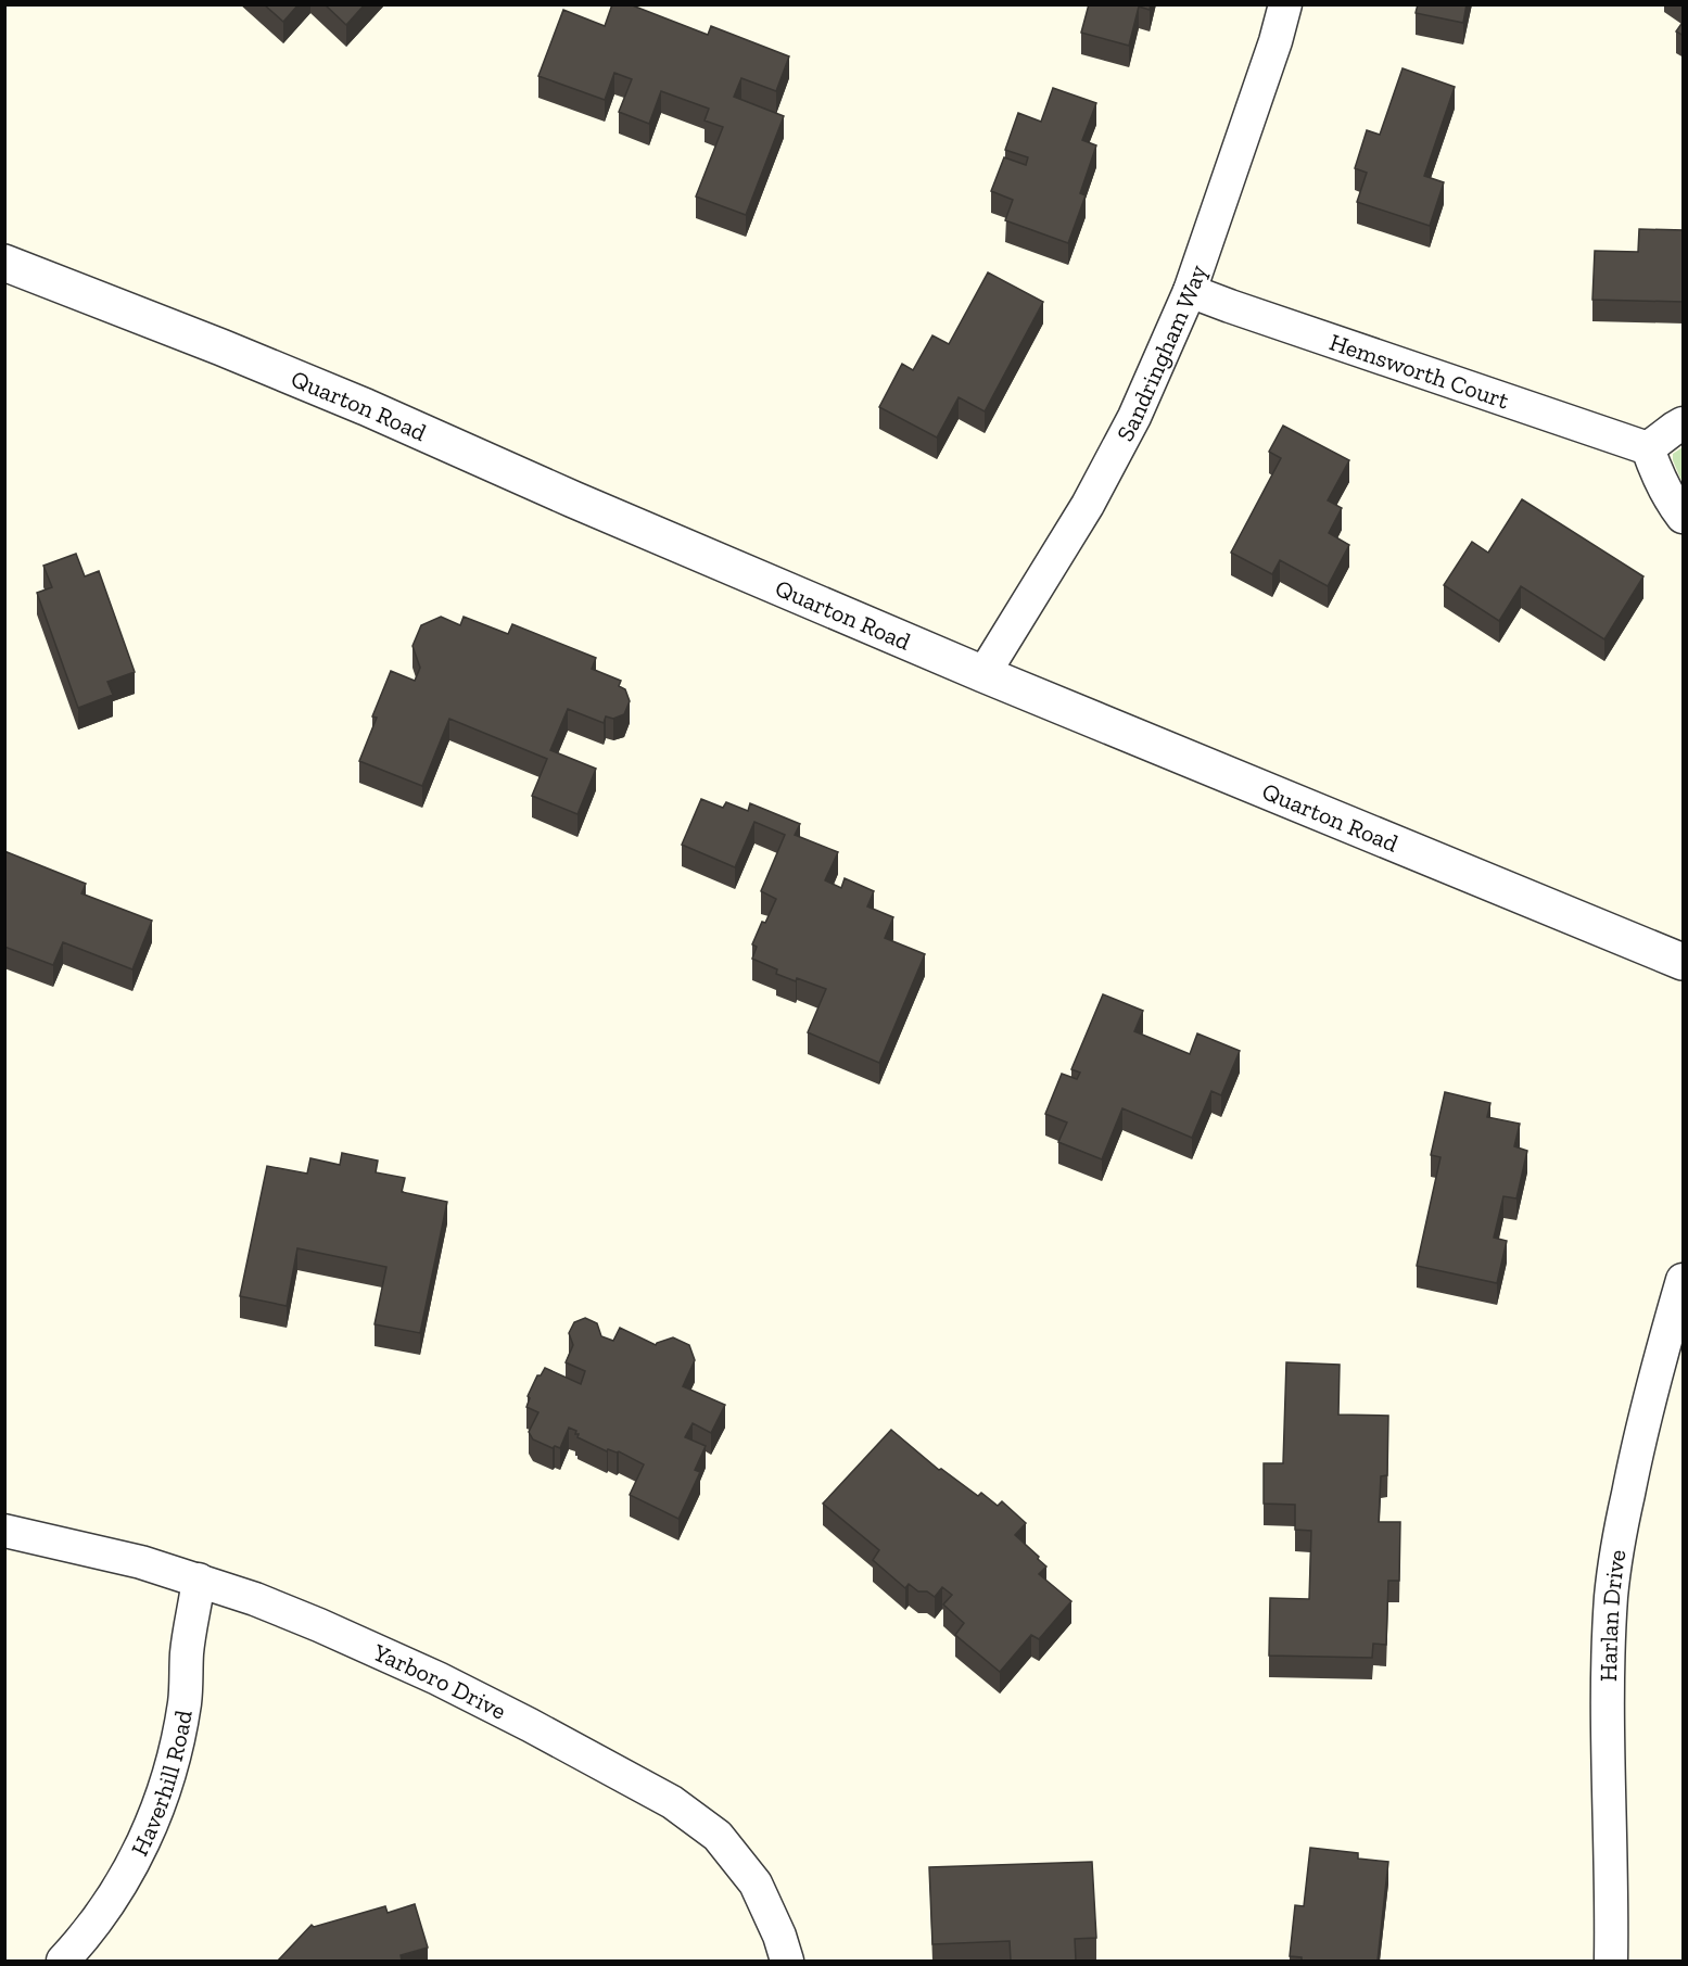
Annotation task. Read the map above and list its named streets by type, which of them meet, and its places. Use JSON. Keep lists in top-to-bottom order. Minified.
{"streets":{"street":["Sandringham Way","Hemsworth Court","Quarton Road","Harlan Drive","Yarboro Drive","Haverhill Road"]},"crossings":[["Sandringham Way","Hemsworth Court"],["Sandringham Way","Quarton Road"],["Yarboro Drive","Haverhill Road"]]}
